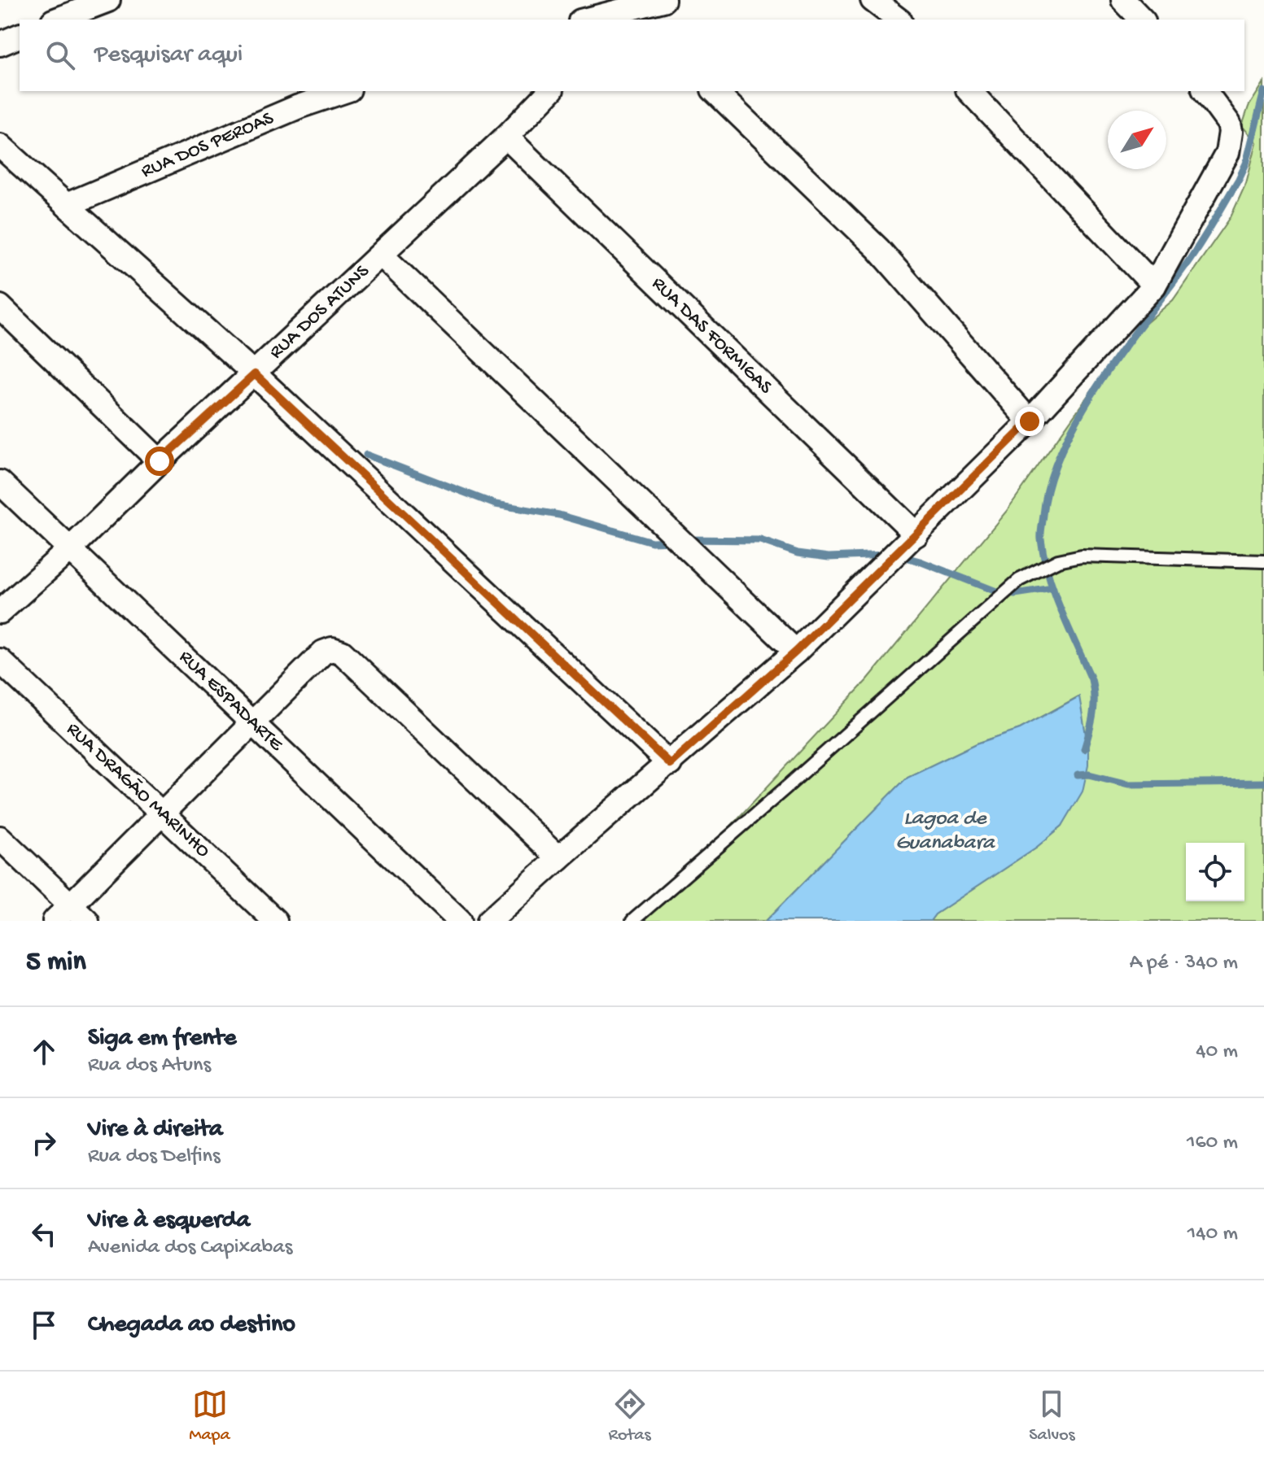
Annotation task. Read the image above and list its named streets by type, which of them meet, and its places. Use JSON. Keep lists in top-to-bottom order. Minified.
{"streets":{"street":["RUA DOS PEROAS","RUA DOS ATUNS","RUA DAS FORMIGAS","RUA ESPADARTE","RUA DRAGÃO MARINHO"]},"crossings":[["RUA DOS ATUNS","RUA DAS FORMIGAS"],["RUA DOS ATUNS","RUA ESPADARTE"]],"water":["Lagoa de Guanabara"],"north":"top right","page":{"search":"Pesquisar aqui","heading":["5 min","A pé · 340 m"],"list":[["Siga em frente","Rua dos Atuns","40 m"],["Vire à direita","Rua dos Delfins","160 m"],["Vire à esquerda","Avenida dos Capixabas","140 m"],"Chegada ao destino"],"nav":["Mapa","Rotas","Salvos"]}}
